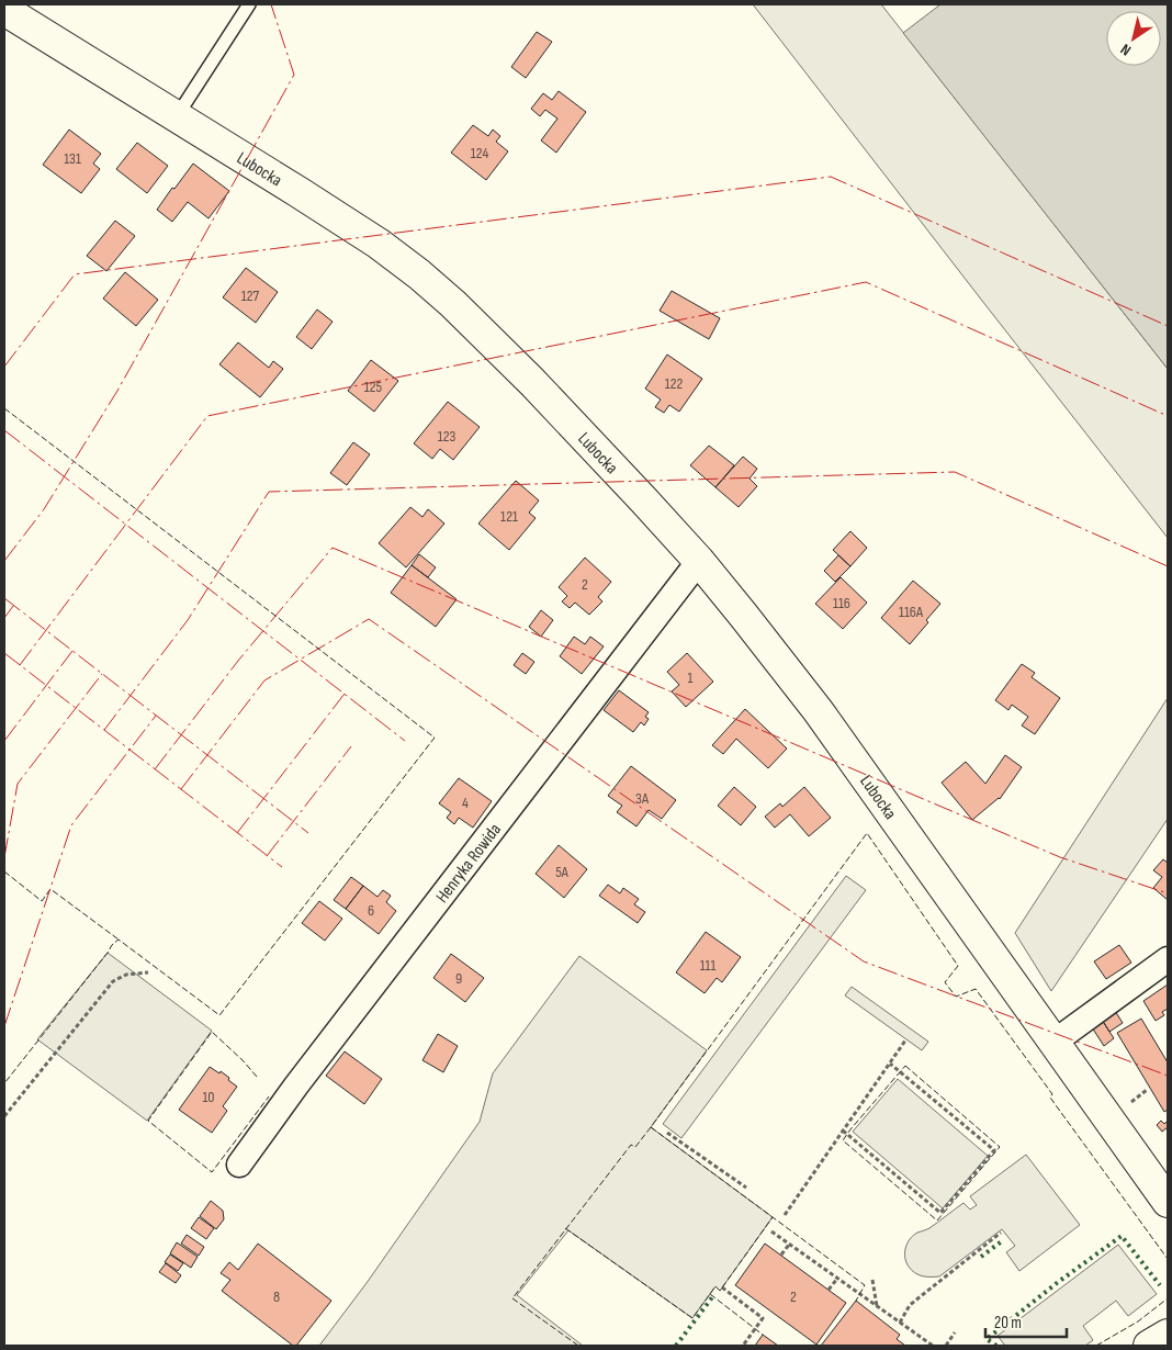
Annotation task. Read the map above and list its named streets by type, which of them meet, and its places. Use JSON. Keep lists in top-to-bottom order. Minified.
{"streets":{"street":["Lubocka","Henryka Rowida"]},"crossings":[["Lubocka","Henryka Rowida"]],"house_numbers":["124","131","127","122","125","123","121","2","116","116A","1","3A","4","5A","6","111","9","10","8","2"],"scale_bar":"20 m","north":"bottom left"}
